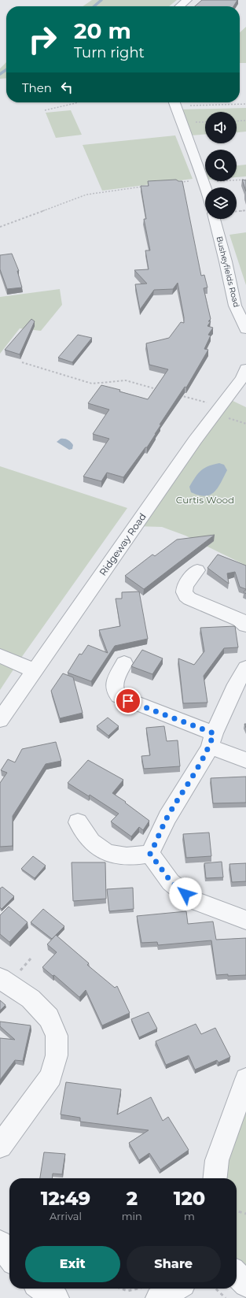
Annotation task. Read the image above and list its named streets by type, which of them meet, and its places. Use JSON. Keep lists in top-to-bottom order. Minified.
{"streets":{"street":["Busheyfields Road","Ridgeway Road"]},"parks":["Curtis Wood"],"page":{"turn":["20 m","Turn right"],"then":"Then","eta":["12:49","Arrival","2","min","120","m"],"buttons":["Exit","Share"]}}
